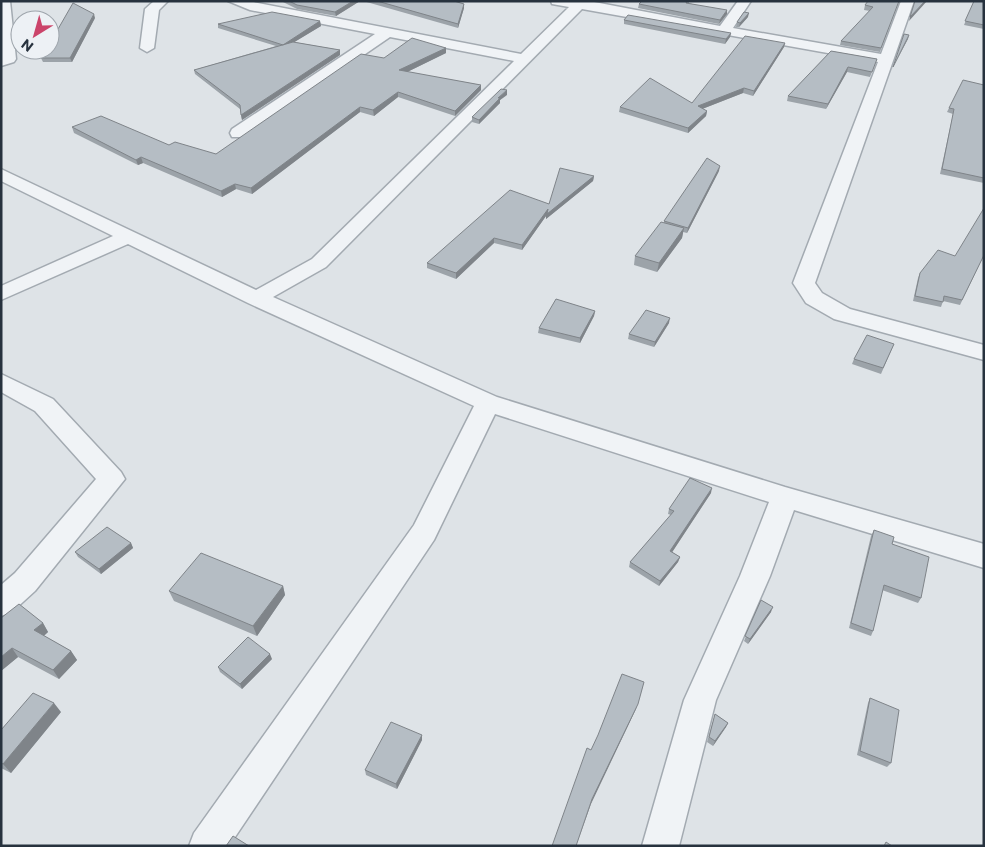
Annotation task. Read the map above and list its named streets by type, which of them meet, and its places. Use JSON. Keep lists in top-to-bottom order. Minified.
{"north":"bottom left"}
